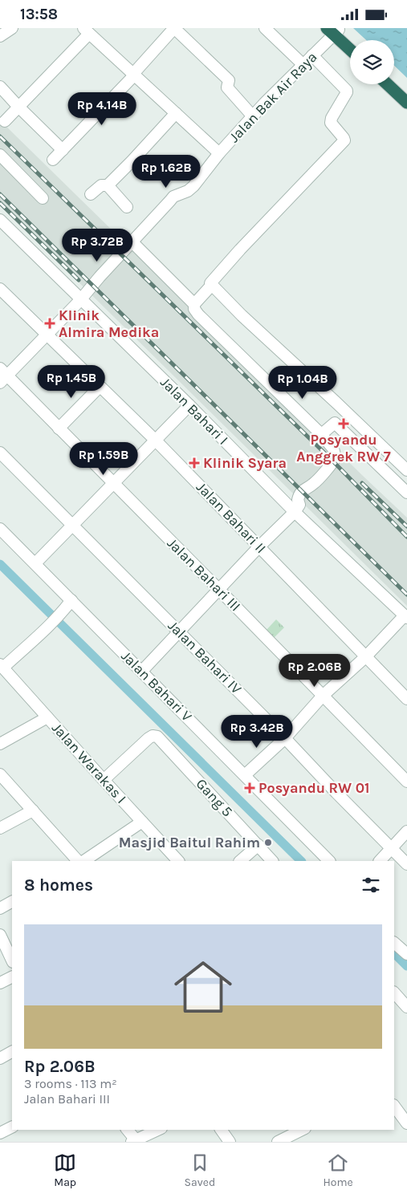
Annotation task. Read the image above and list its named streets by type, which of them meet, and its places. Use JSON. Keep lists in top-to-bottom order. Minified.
{"streets":{"street":["Jalan Bak Air Raya","Jalan Bahari I","Jalan Bahari II","Jalan Bahari III","Jalan Bahari IV","Jalan Bahari V","Jalan Warakas I","Gang 5"]},"crossings":[["Jalan Warakas I","Gang 5"]],"places":{"health":["Klinik Almira Medika","Posyandu Anggrek RW 7","Klinik Syara","Posyandu RW 01"],"other":["Masjid Baitul Rahim"]},"page":{"status":"13:58","price":["Rp 4.14B","Rp 1.62B","Rp 3.72B","Rp 1.45B","Rp 1.04B","Rp 1.59B","Rp 2.06B","Rp 3.42B"],"heading":"8 homes","list":[{"name":"Rp 2.06B","note":"3 rooms · 113 m² · Jalan Bahari III"}],"tabs":["Map","Saved","Home"]}}
